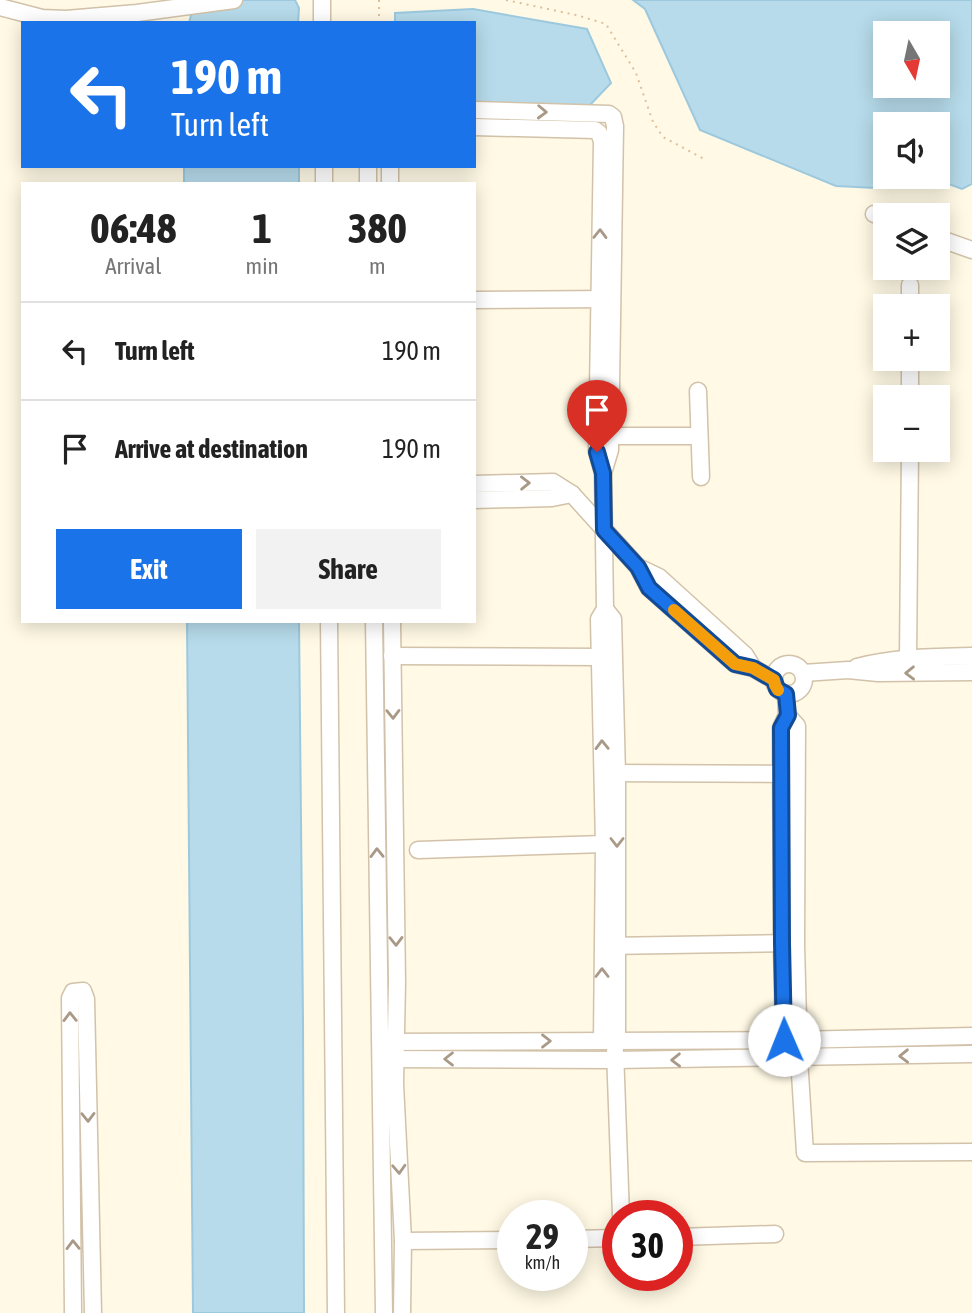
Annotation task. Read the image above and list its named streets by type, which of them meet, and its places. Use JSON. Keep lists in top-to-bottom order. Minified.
{"north":"bottom","page":{"map_buttons":["+","−"],"turn":["190 m","Turn left"],"eta":["06:48","Arrival","1","min","380","m"],"list":[{"name":"Turn left","value":"190 m"},{"name":"Arrive at destination","value":"190 m"}],"buttons":["Exit","Share"],"speed":"29 km/h","limit":"30"}}
